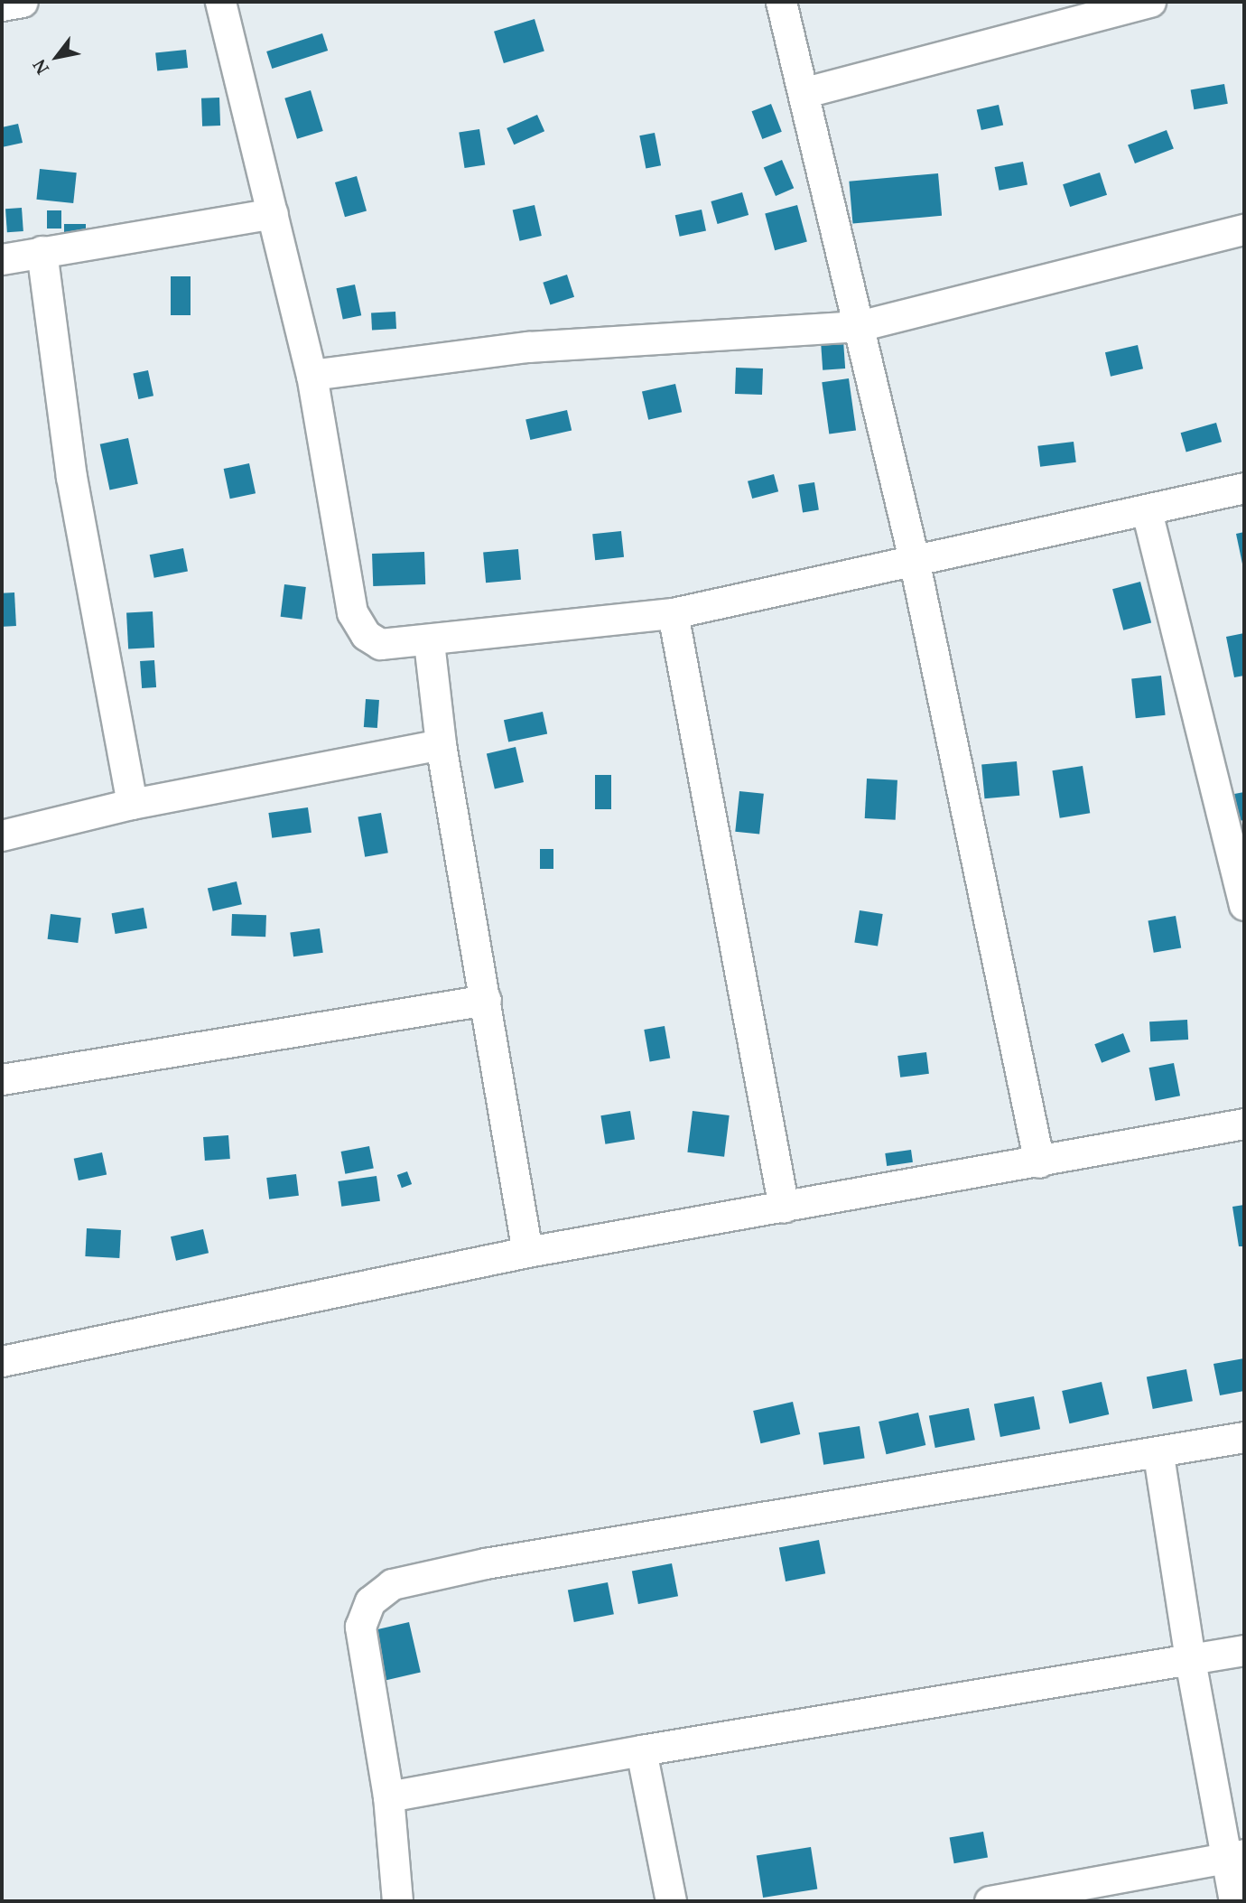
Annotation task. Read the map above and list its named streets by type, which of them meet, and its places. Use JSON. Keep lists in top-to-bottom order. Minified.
{"north":"bottom left"}
